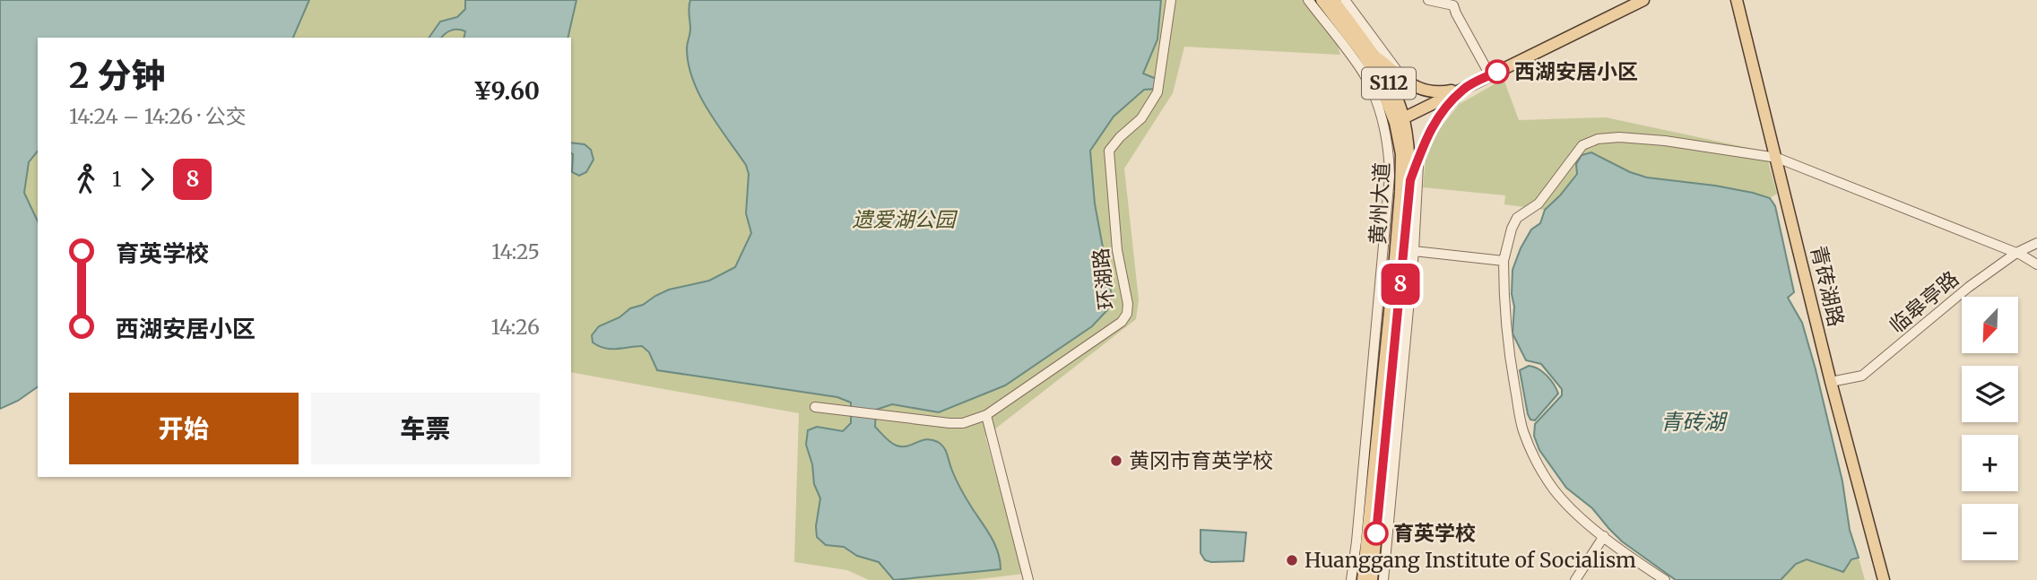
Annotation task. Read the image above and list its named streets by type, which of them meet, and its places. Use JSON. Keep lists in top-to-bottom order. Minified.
{"streets":{"main road":["S112","黄州大道","青砖湖路"],"street":["环湖路","临皋亭路"]},"crossings":[["青砖湖路","临皋亭路"]],"water":["青砖湖"],"parks":["遗爱湖公园"],"places":["西湖安居小区","黄冈市育英学校","育英学校","Huanggang Institute of Socialism"],"lines":["bus line 8"],"north":"bottom left","page":{"on_map":"8","heading":["2 分钟","14:24 – 14:26 · 公交","¥9.60"],"legs":["1","8"],"list":[{"name":"育英学校","value":"14:25"},{"name":"西湖安居小区","value":"14:26"}],"map_buttons":["+","−"],"buttons":["开始","车票"]}}
